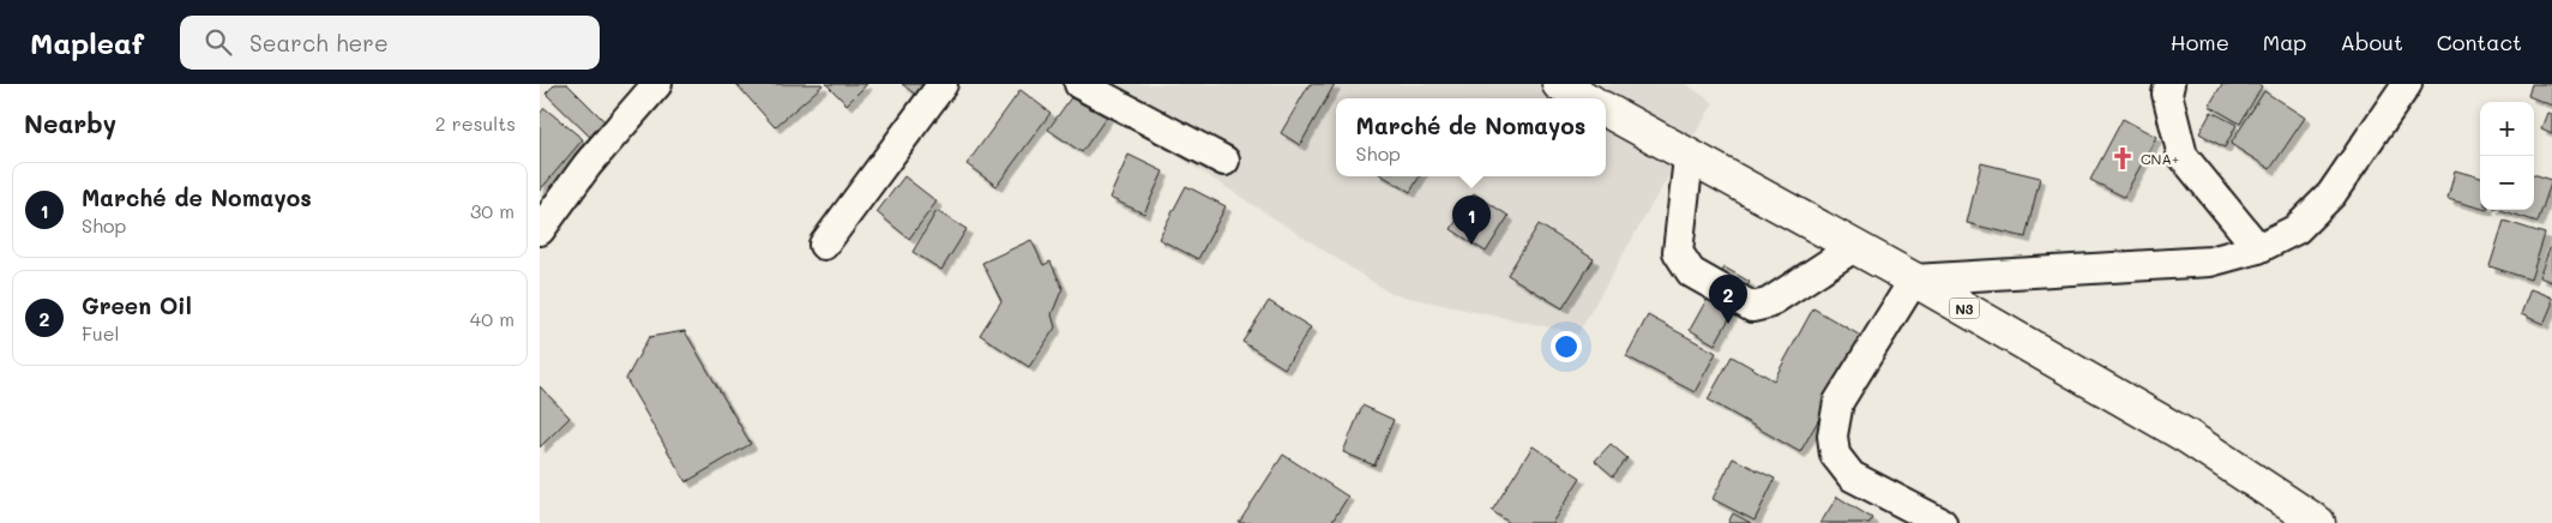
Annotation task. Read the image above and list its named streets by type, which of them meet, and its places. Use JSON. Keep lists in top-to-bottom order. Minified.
{"streets":{"highway":["N3"]},"places":{"church":["CNA+"]},"page":{"header":"Mapleaf","search":"Search here","nav":["Home","Map","About","Contact"],"heading":["Nearby","2 results"],"popup":["Marché de Nomayos","Shop"],"map_buttons":["+","−"],"list":[{"mark":"1","name":"Marché de Nomayos","note":"Shop","value":"30 m"},{"mark":"2","name":"Green Oil","note":"Fuel","value":"40 m"}],"pins":["1","2"]}}
